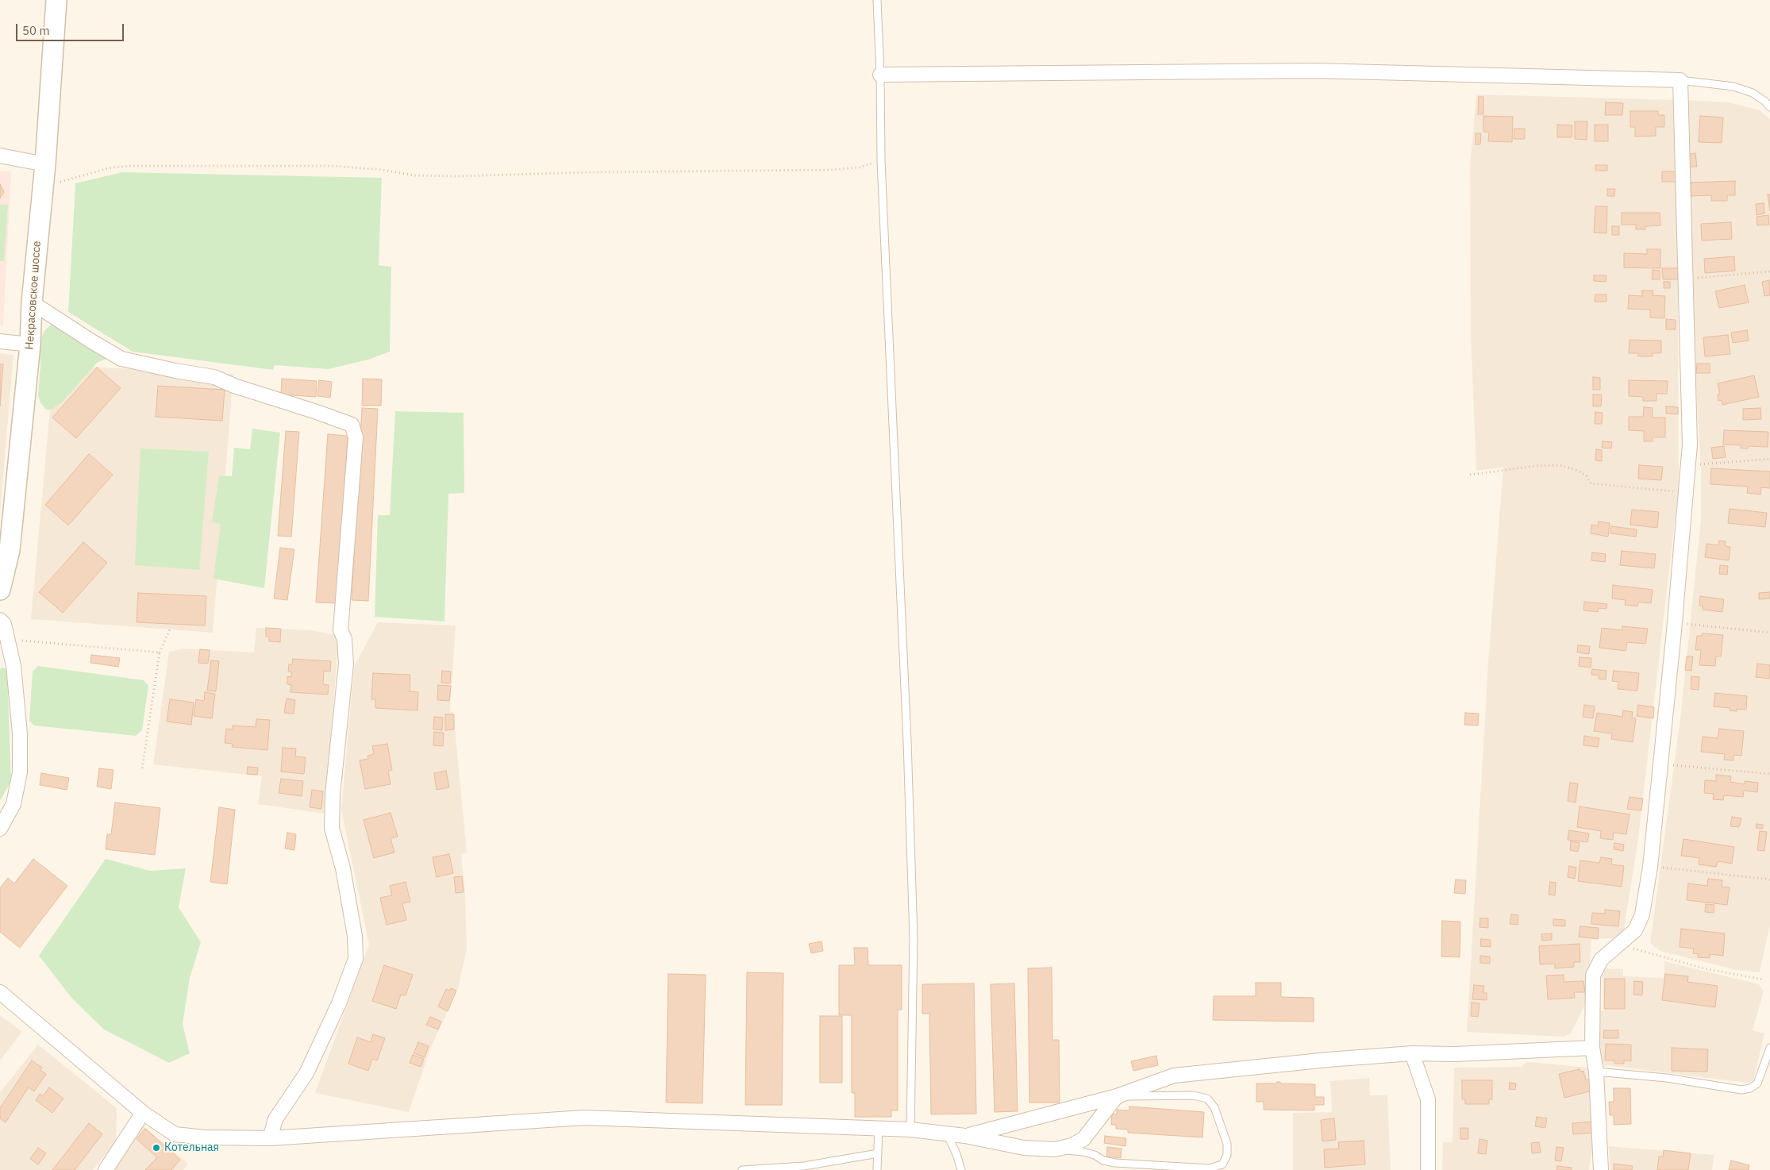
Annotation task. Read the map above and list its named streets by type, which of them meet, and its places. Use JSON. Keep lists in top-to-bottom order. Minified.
{"streets":{"street":["Некрасовское шоссе"]},"places":["Котельная"],"scale_bar":"50 m"}
